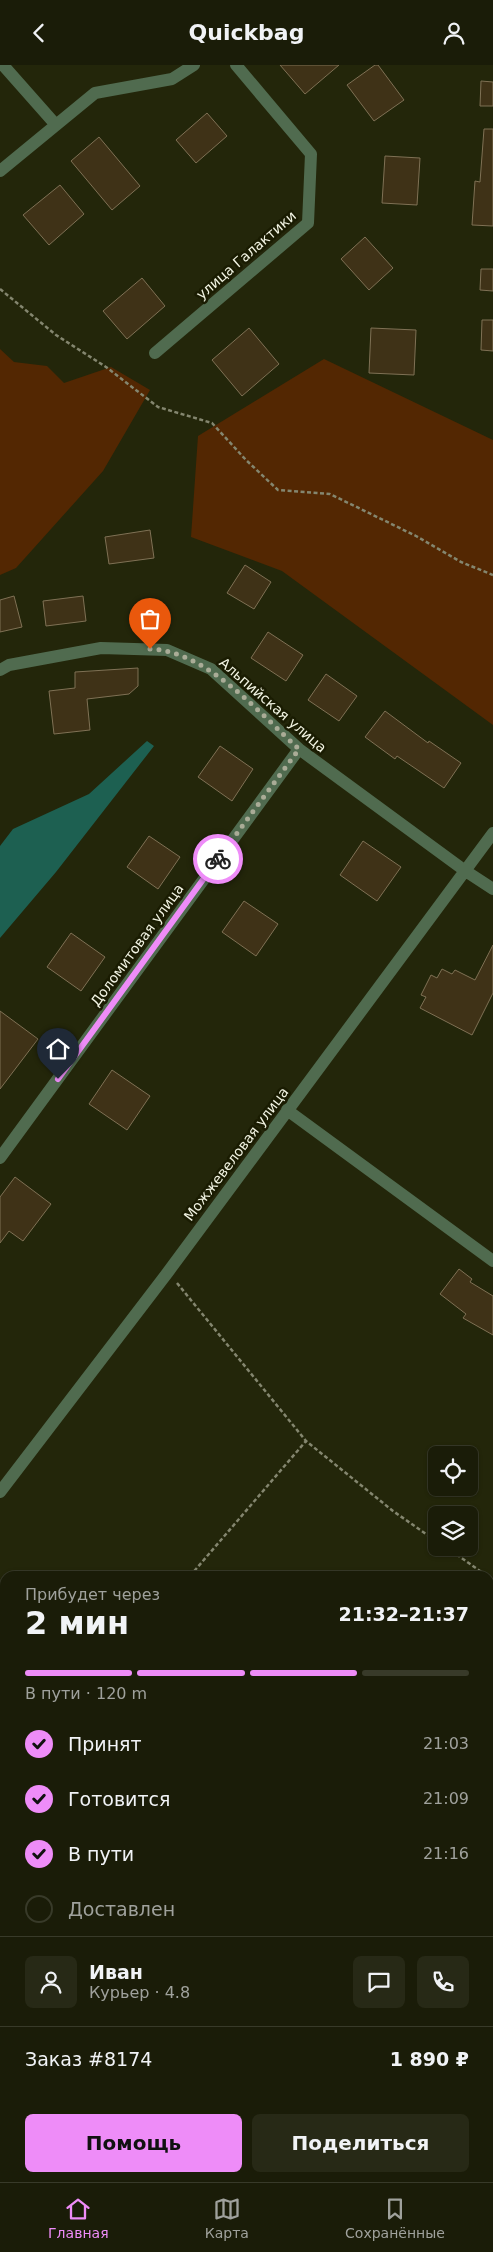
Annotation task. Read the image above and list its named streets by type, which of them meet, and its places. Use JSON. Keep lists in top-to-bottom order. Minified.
{"streets":{"street":["улица Галактики","Альпийская улица","Доломитовая улица","Можжевеловая улица"]},"crossings":[["Альпийская улица","Доломитовая улица"],["Альпийская улица","Можжевеловая улица"]],"page":{"header":"Quickbag","heading":["2 мин","Прибудет через","21:32–21:37"],"panel":["Иван","Курьер · 4.8","Заказ #8174","1 890 ₽"],"bar":"В пути · 120 m","list":[["Принят","21:03"],["Готовится","21:09"],["В пути","21:16"],"Доставлен"],"buttons":["Помощь","Поделиться"],"tabs":["Главная","Карта","Сохранённые"]}}
